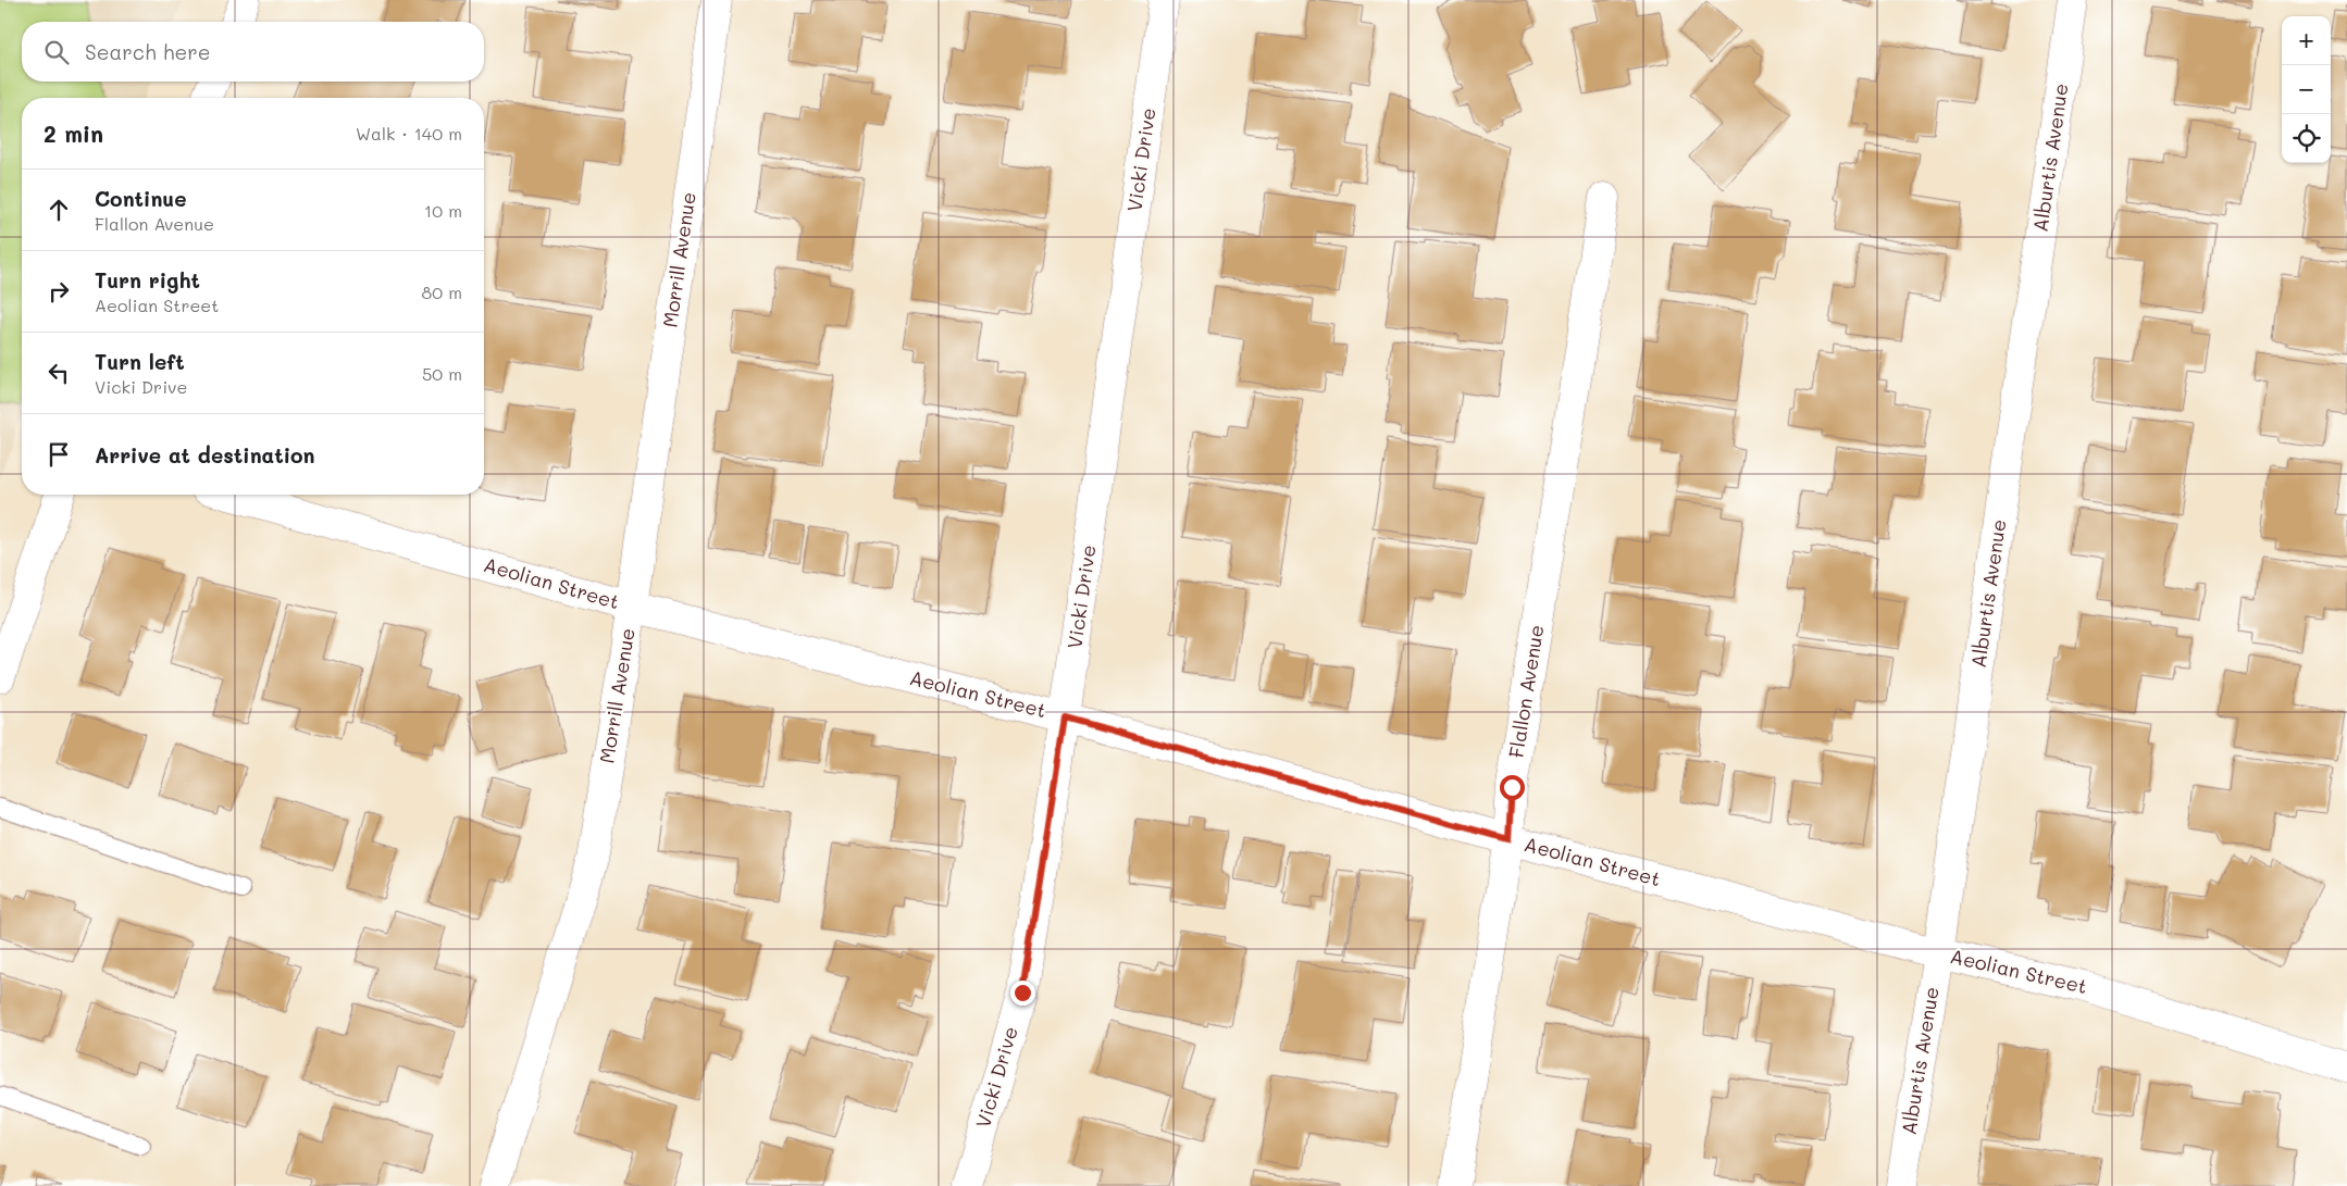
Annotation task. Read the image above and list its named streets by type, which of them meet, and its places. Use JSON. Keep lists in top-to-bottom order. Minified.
{"streets":{"street":["Alburtis Avenue","Vicki Drive","Morrill Avenue","Aeolian Street","Flallon Avenue"]},"crossings":[["Alburtis Avenue","Aeolian Street"],["Vicki Drive","Aeolian Street"],["Morrill Avenue","Aeolian Street"],["Aeolian Street","Flallon Avenue"]],"page":{"map_buttons":["+","−"],"search":"Search here","heading":["2 min","Walk · 140 m"],"list":[["Continue","Flallon Avenue","10 m"],["Turn right","Aeolian Street","80 m"],["Turn left","Vicki Drive","50 m"],"Arrive at destination"]}}
